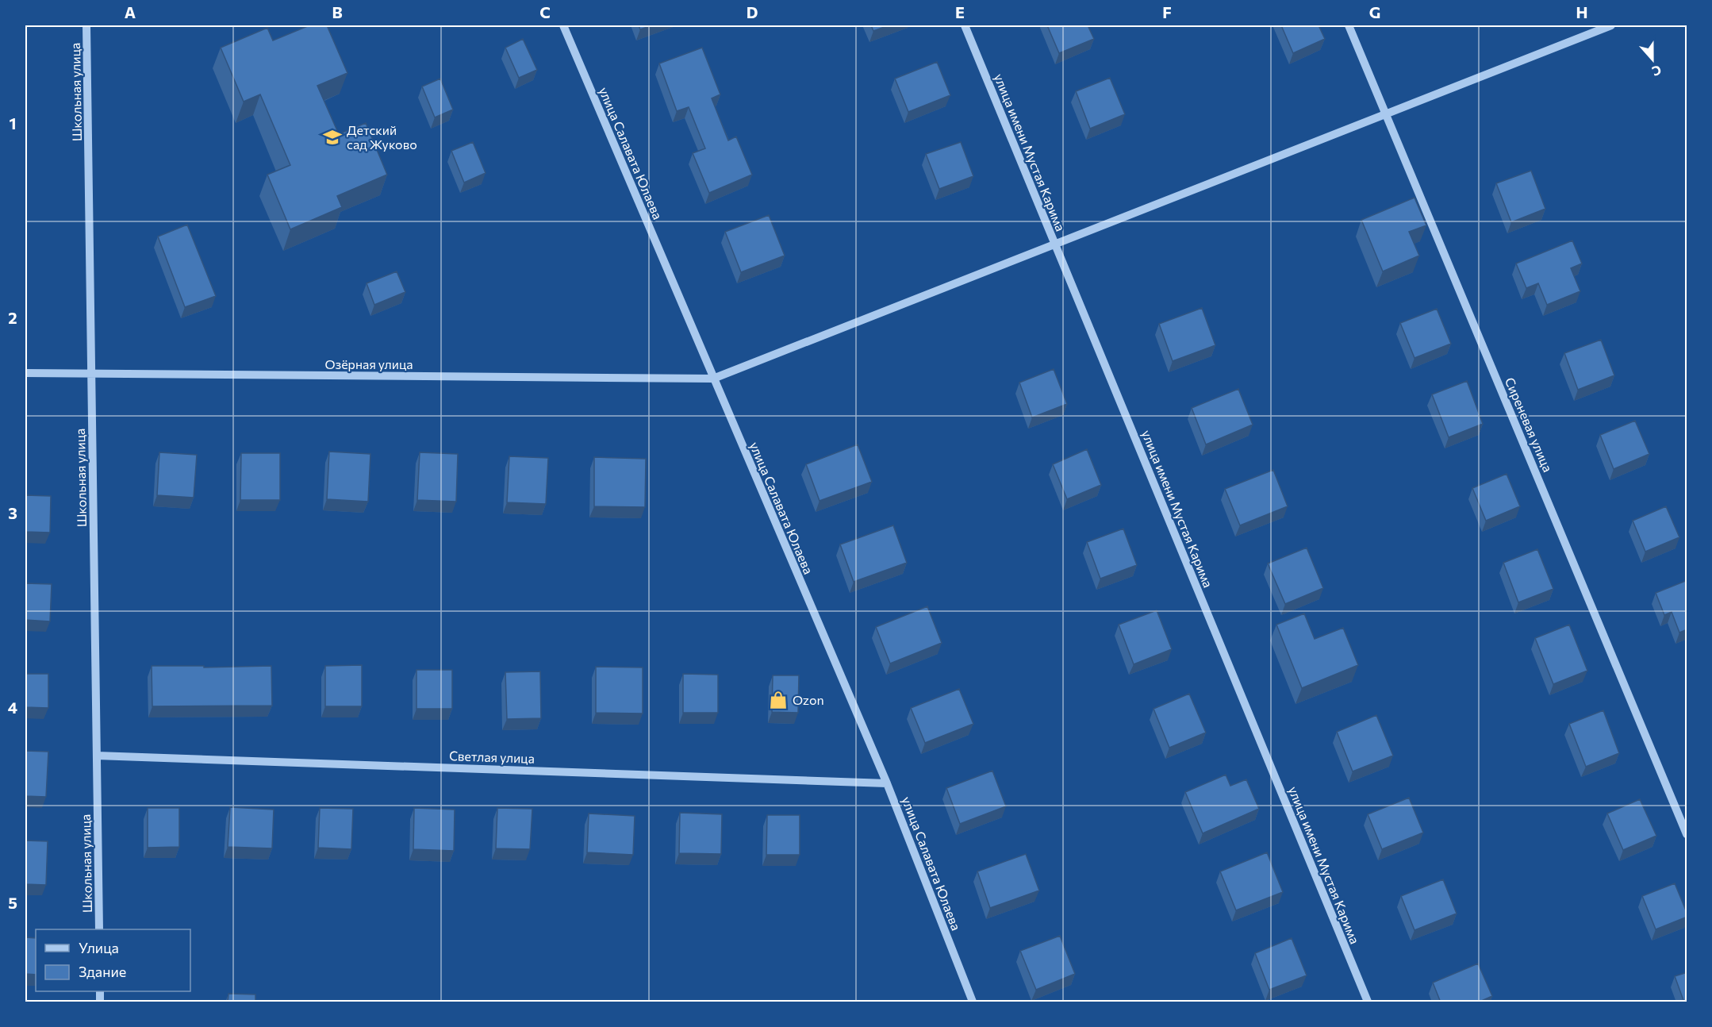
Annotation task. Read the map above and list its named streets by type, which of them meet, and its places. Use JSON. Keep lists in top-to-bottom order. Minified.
{"streets":{"street":["Школьная улица","улица имени Мустая Карима","улица Салавата Юлаева","Озёрная улица","Сиреневая улица","Светлая улица"]},"crossings":[["Школьная улица","Озёрная улица"],["Школьная улица","Светлая улица"],["улица Салавата Юлаева","Озёрная улица"],["улица Салавата Юлаева","Светлая улица"]],"places":{"school or university":["Детский сад Жуково"],"shop":["Ozon"]},"legend":["Улица","Здание"],"north":"bottom","grid":{"columns":["A","B","C","D","E","F","G","H"],"rows":["1","2","3","4","5"]}}
